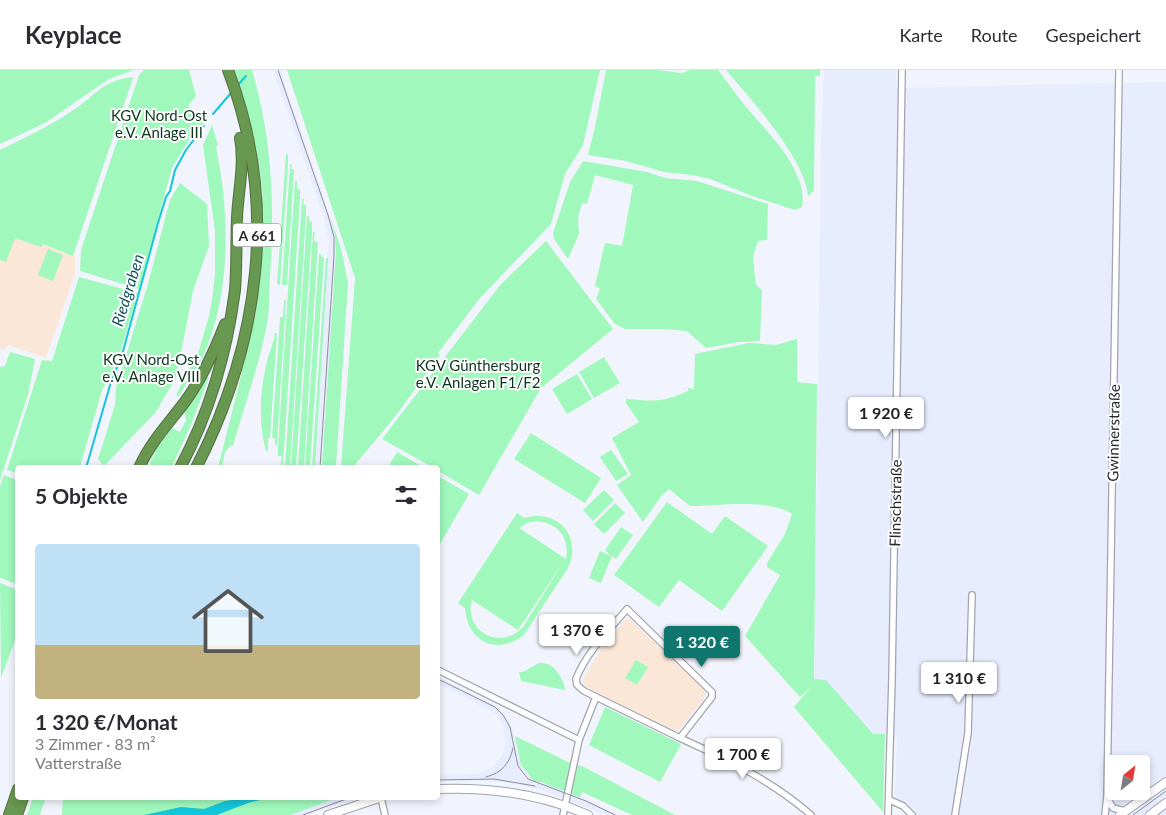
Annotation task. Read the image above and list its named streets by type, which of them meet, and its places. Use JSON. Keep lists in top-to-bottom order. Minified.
{"streets":{"highway":["A 661"],"street":["Gwinnerstraße","Flinschstraße"]},"water":["Riedgraben"],"parks":["KGV Nord-Ost e.V. Anlage III","KGV Nord-Ost e.V. Anlage VIII","KGV Günthersburg e.V. Anlagen F1/F2"],"north":"top right","page":{"header":"Keyplace","nav":["Karte","Route","Gespeichert"],"price":["1 920 €","1 370 €","1 320 €","1 310 €","1 700 €"],"heading":"5 Objekte","list":[{"name":"1 320 €/Monat","note":"3 Zimmer · 83 m² · Vatterstraße"}]}}
